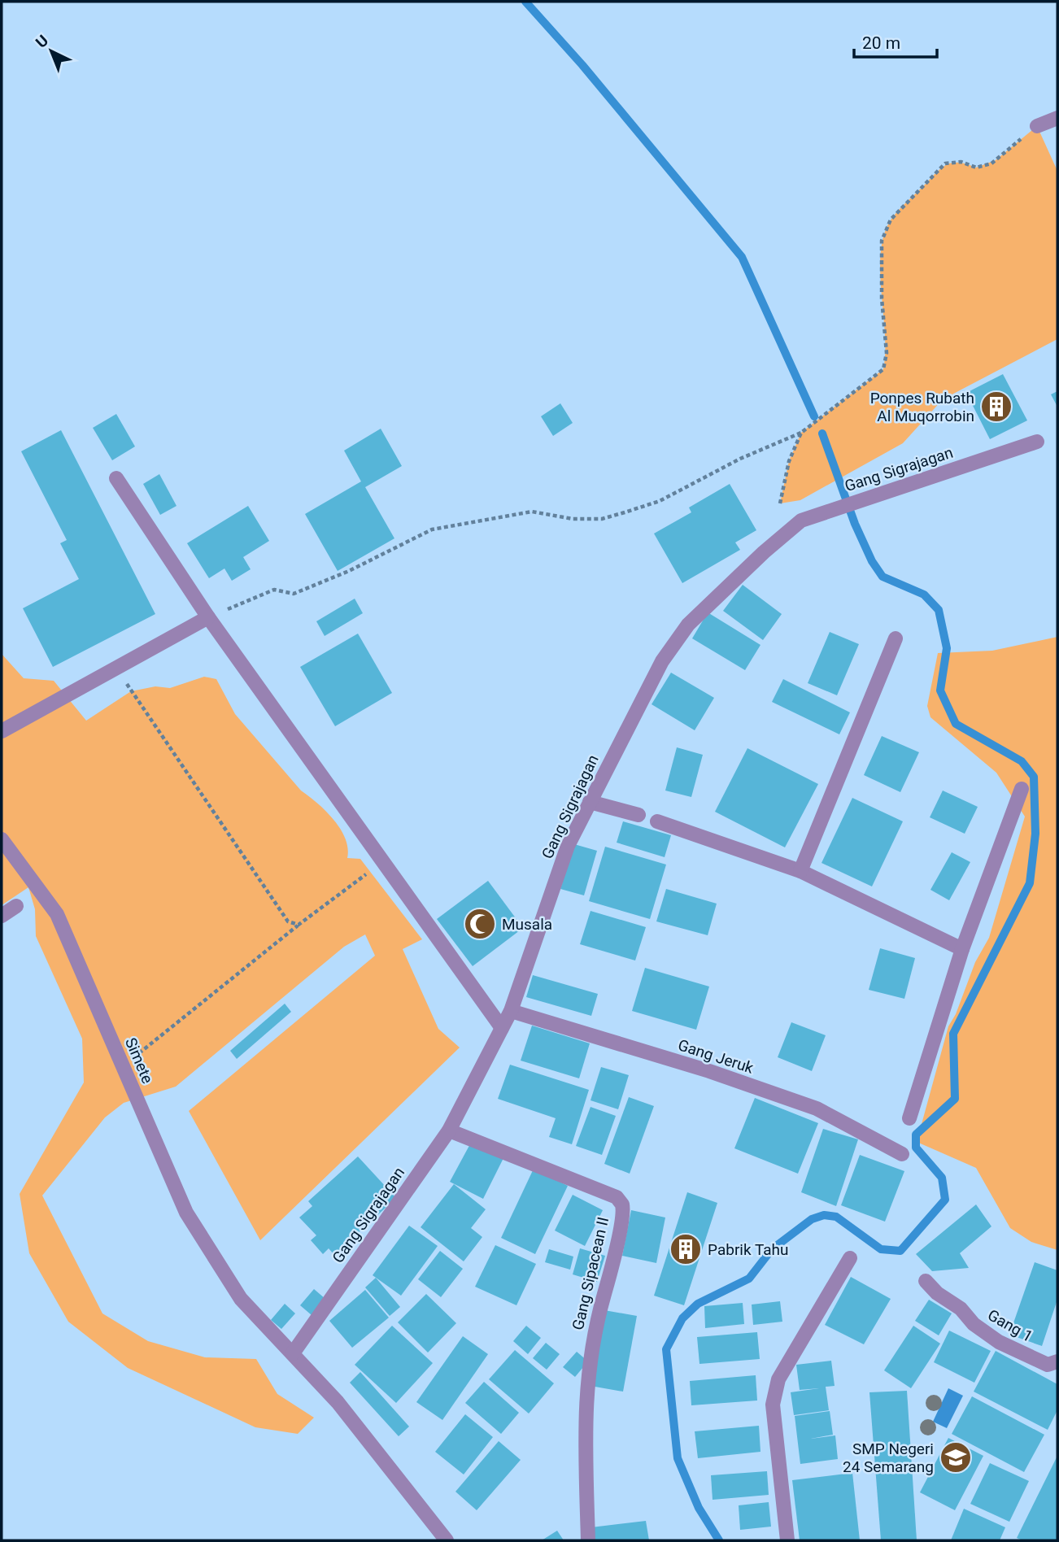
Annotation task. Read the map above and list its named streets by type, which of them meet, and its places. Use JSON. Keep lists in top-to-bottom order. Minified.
{"streets":{"street":["Gang Sigrajagan","Gang Jeruk","Simete","Gang Sipacean II","Gang 1"]},"crossings":[["Gang Sigrajagan","Gang Jeruk"],["Gang Sigrajagan","Simete"],["Gang Sigrajagan","Gang Sipacean II"]],"places":{"building":["Ponpes Rubath Al Muqorrobin","Pabrik Tahu"],"mosque":["Musala"],"school or university":["SMP Negeri 24 Semarang"]},"scale_bar":"20 m","north":"top left"}
